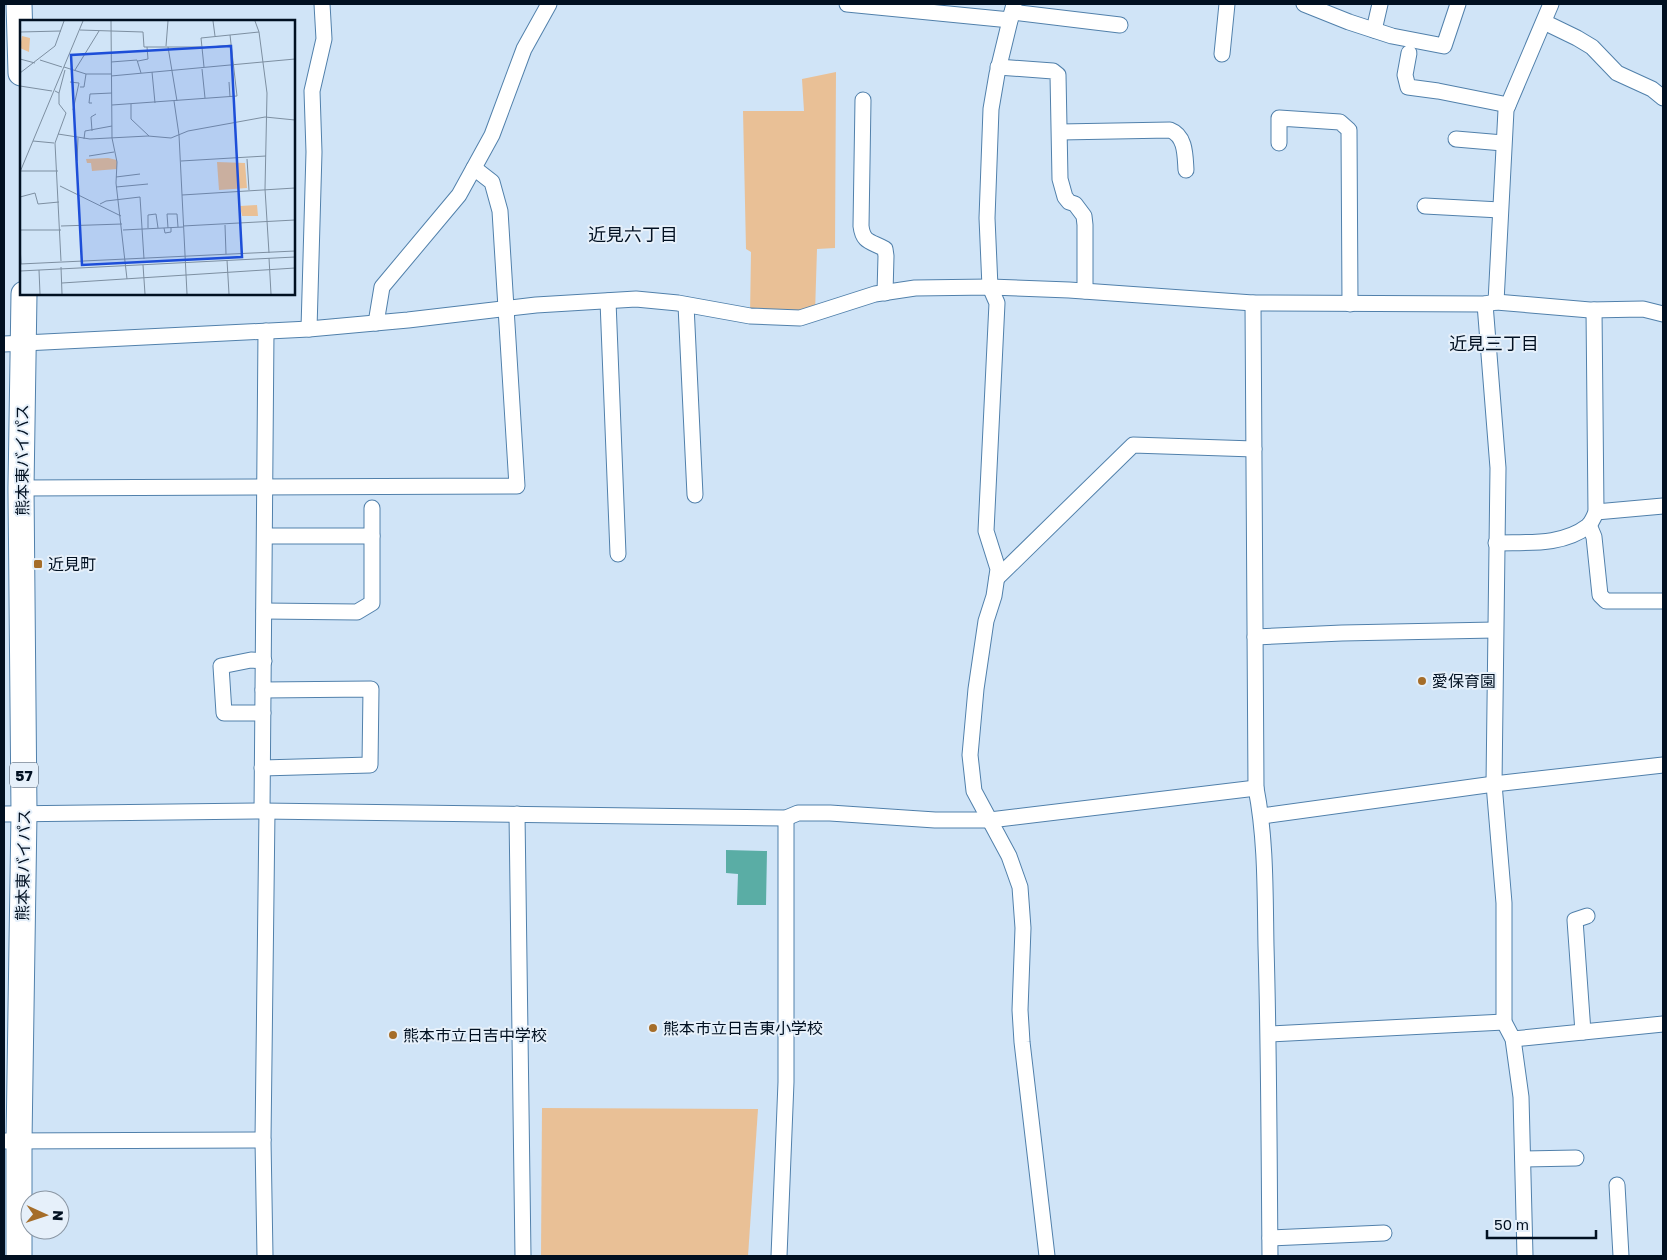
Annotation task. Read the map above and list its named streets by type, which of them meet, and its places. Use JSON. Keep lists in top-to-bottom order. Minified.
{"streets":{"highway":["熊本東バイパス","57"]},"districts":["近見六丁目","近見三丁目"],"places":{"transit":["近見町"],"other":["愛保育園","熊本市立日吉東小学校","熊本市立日吉中学校"]},"scale_bar":"50 m","north":"right"}
